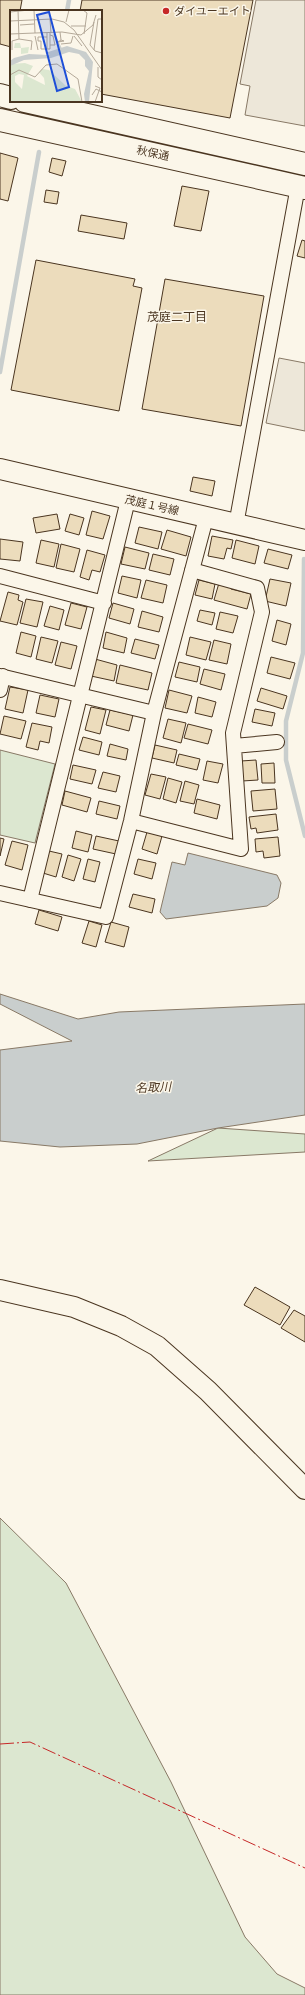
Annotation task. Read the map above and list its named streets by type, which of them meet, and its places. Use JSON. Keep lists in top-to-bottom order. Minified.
{"streets":{"highway":["秋保通"],"street":["茂庭１号線"]},"districts":["茂庭二丁目"],"water":["名取川"],"places":["ダイユーエイト"]}
